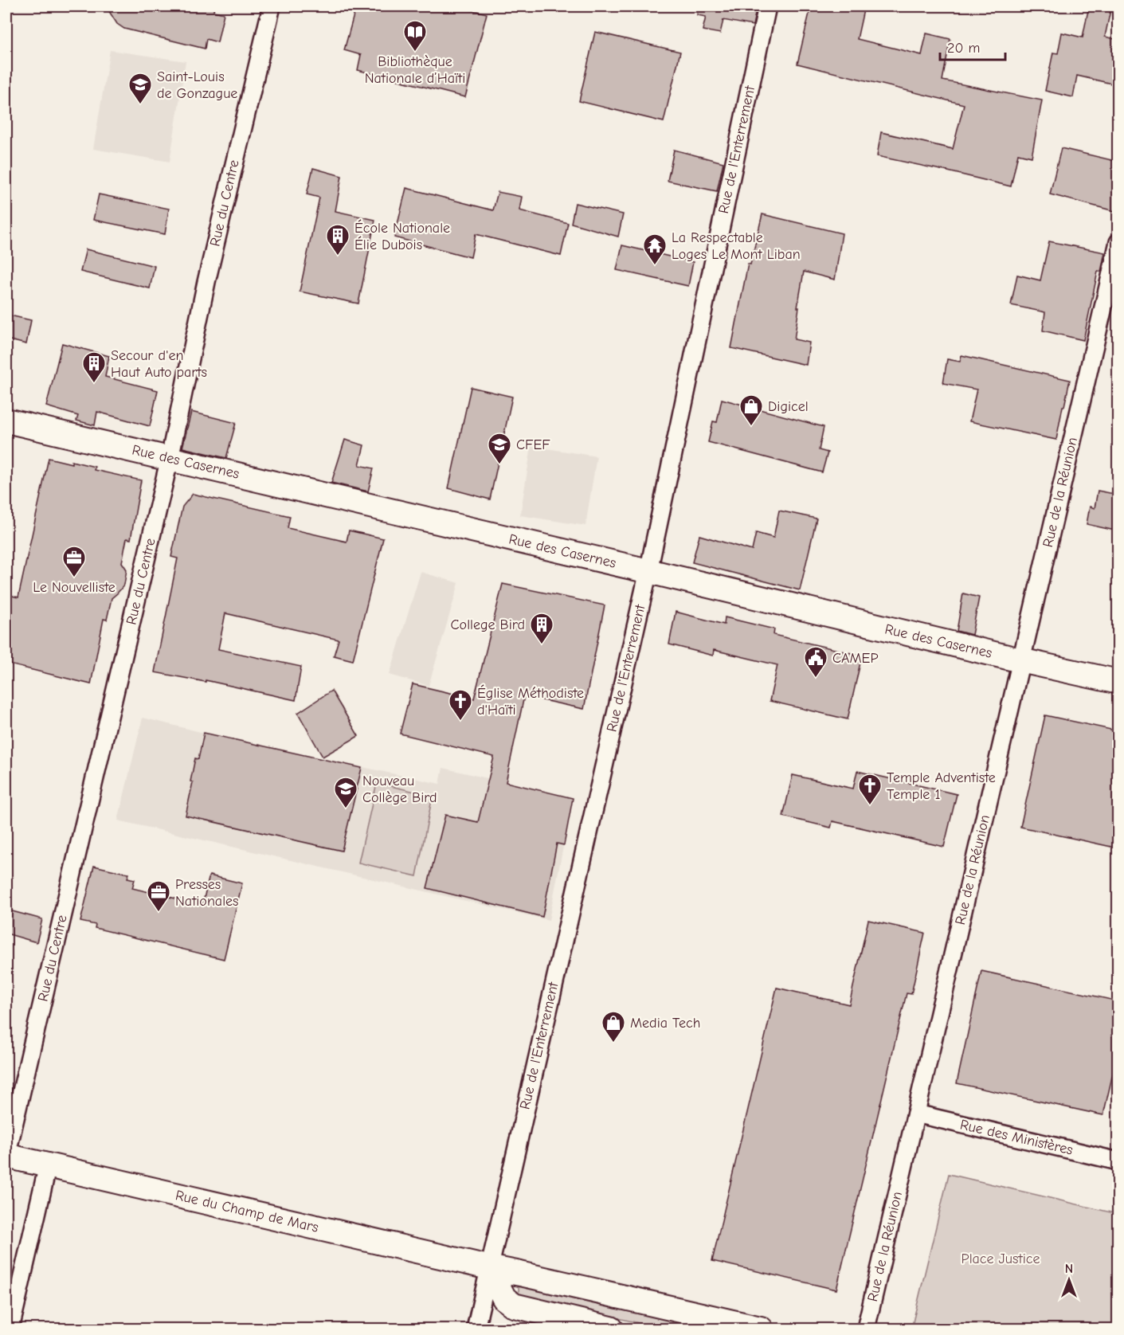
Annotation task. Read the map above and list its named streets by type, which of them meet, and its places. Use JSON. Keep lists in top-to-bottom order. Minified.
{"streets":{"main road":["Rue des Casernes","Rue du Champ de Mars"],"street":["Rue de l'Enterrement","Rue du Centre","Rue de la Réunion","Rue des Ministères"]},"crossings":[["Rue de l'Enterrement","Rue des Casernes"],["Rue de l'Enterrement","Rue du Champ de Mars"],["Rue du Centre","Rue des Casernes"],["Rue du Centre","Rue du Champ de Mars"],["Rue des Casernes","Rue de la Réunion"],["Rue de la Réunion","Rue des Ministères"]],"parks":["Place Justice"],"places":{"library":["Bibliothèque Nationale d’Haïti"],"school or university":["Saint-Louis de Gonzague","CFEF","Nouveau Collège Bird"],"building":["École Nationale Élie Dubois","Secour d'en Haut Auto parts","College Bird"],"temple":["La Respectable Loges Le Mont Liban"],"shop":["Digicel","Media Tech"],"office":["Le Nouvelliste","Presses Nationales"],"public building":["CAMEP"],"church":["Église Méthodiste d'Haïti","Temple Adventiste Temple 1"]},"scale_bar":"20 m","north":"top"}
